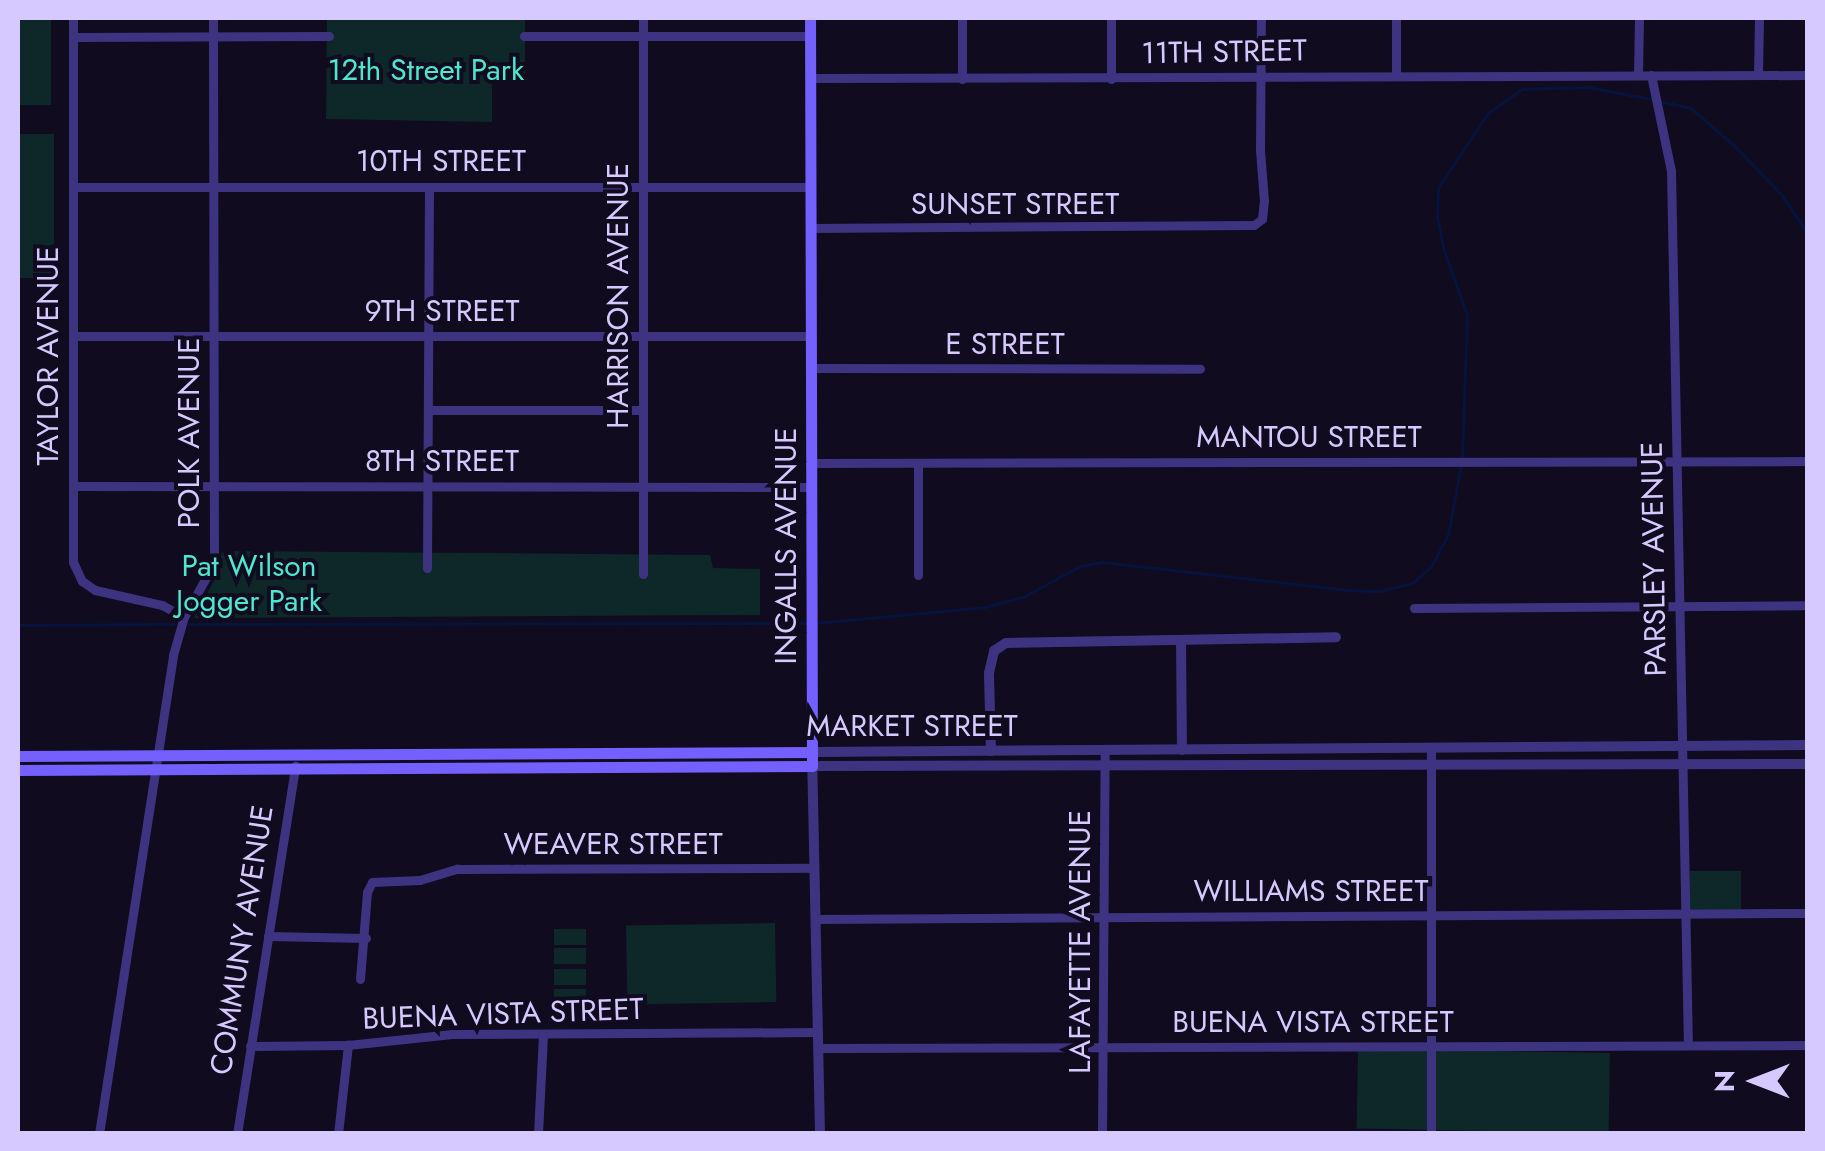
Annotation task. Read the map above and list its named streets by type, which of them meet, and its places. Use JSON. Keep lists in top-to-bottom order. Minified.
{"streets":{"main road":["INGALLS AVENUE","MARKET STREET"],"street":["11TH STREET","10TH STREET","SUNSET STREET","HARRISON AVENUE","9TH STREET","E STREET","TAYLOR AVENUE","POLK AVENUE","MANTOU STREET","8TH STREET","PARSLEY AVENUE","WEAVER STREET","WILLIAMS STREET","COMMUNY AVENUE","LAFAYETTE AVENUE","BUENA VISTA STREET"]},"crossings":[["11TH STREET","SUNSET STREET"],["11TH STREET","INGALLS AVENUE"],["11TH STREET","PARSLEY AVENUE"],["10TH STREET","HARRISON AVENUE"],["10TH STREET","TAYLOR AVENUE"],["10TH STREET","POLK AVENUE"],["10TH STREET","INGALLS AVENUE"],["SUNSET STREET","INGALLS AVENUE"],["HARRISON AVENUE","9TH STREET"],["HARRISON AVENUE","8TH STREET"],["9TH STREET","TAYLOR AVENUE"],["9TH STREET","POLK AVENUE"],["9TH STREET","INGALLS AVENUE"],["E STREET","INGALLS AVENUE"],["TAYLOR AVENUE","POLK AVENUE"],["TAYLOR AVENUE","8TH STREET"],["POLK AVENUE","8TH STREET"],["POLK AVENUE","MARKET STREET"],["MANTOU STREET","INGALLS AVENUE"],["MANTOU STREET","PARSLEY AVENUE"],["8TH STREET","INGALLS AVENUE"],["INGALLS AVENUE","MARKET STREET"],["INGALLS AVENUE","WEAVER STREET"],["INGALLS AVENUE","WILLIAMS STREET"],["INGALLS AVENUE","BUENA VISTA STREET"],["PARSLEY AVENUE","MARKET STREET"],["PARSLEY AVENUE","WILLIAMS STREET"],["PARSLEY AVENUE","BUENA VISTA STREET"],["MARKET STREET","COMMUNY AVENUE"],["MARKET STREET","LAFAYETTE AVENUE"],["WILLIAMS STREET","LAFAYETTE AVENUE"],["COMMUNY AVENUE","BUENA VISTA STREET"],["LAFAYETTE AVENUE","BUENA VISTA STREET"]],"parks":["12th Street Park","Pat Wilson Jogger Park"],"north":"left"}
